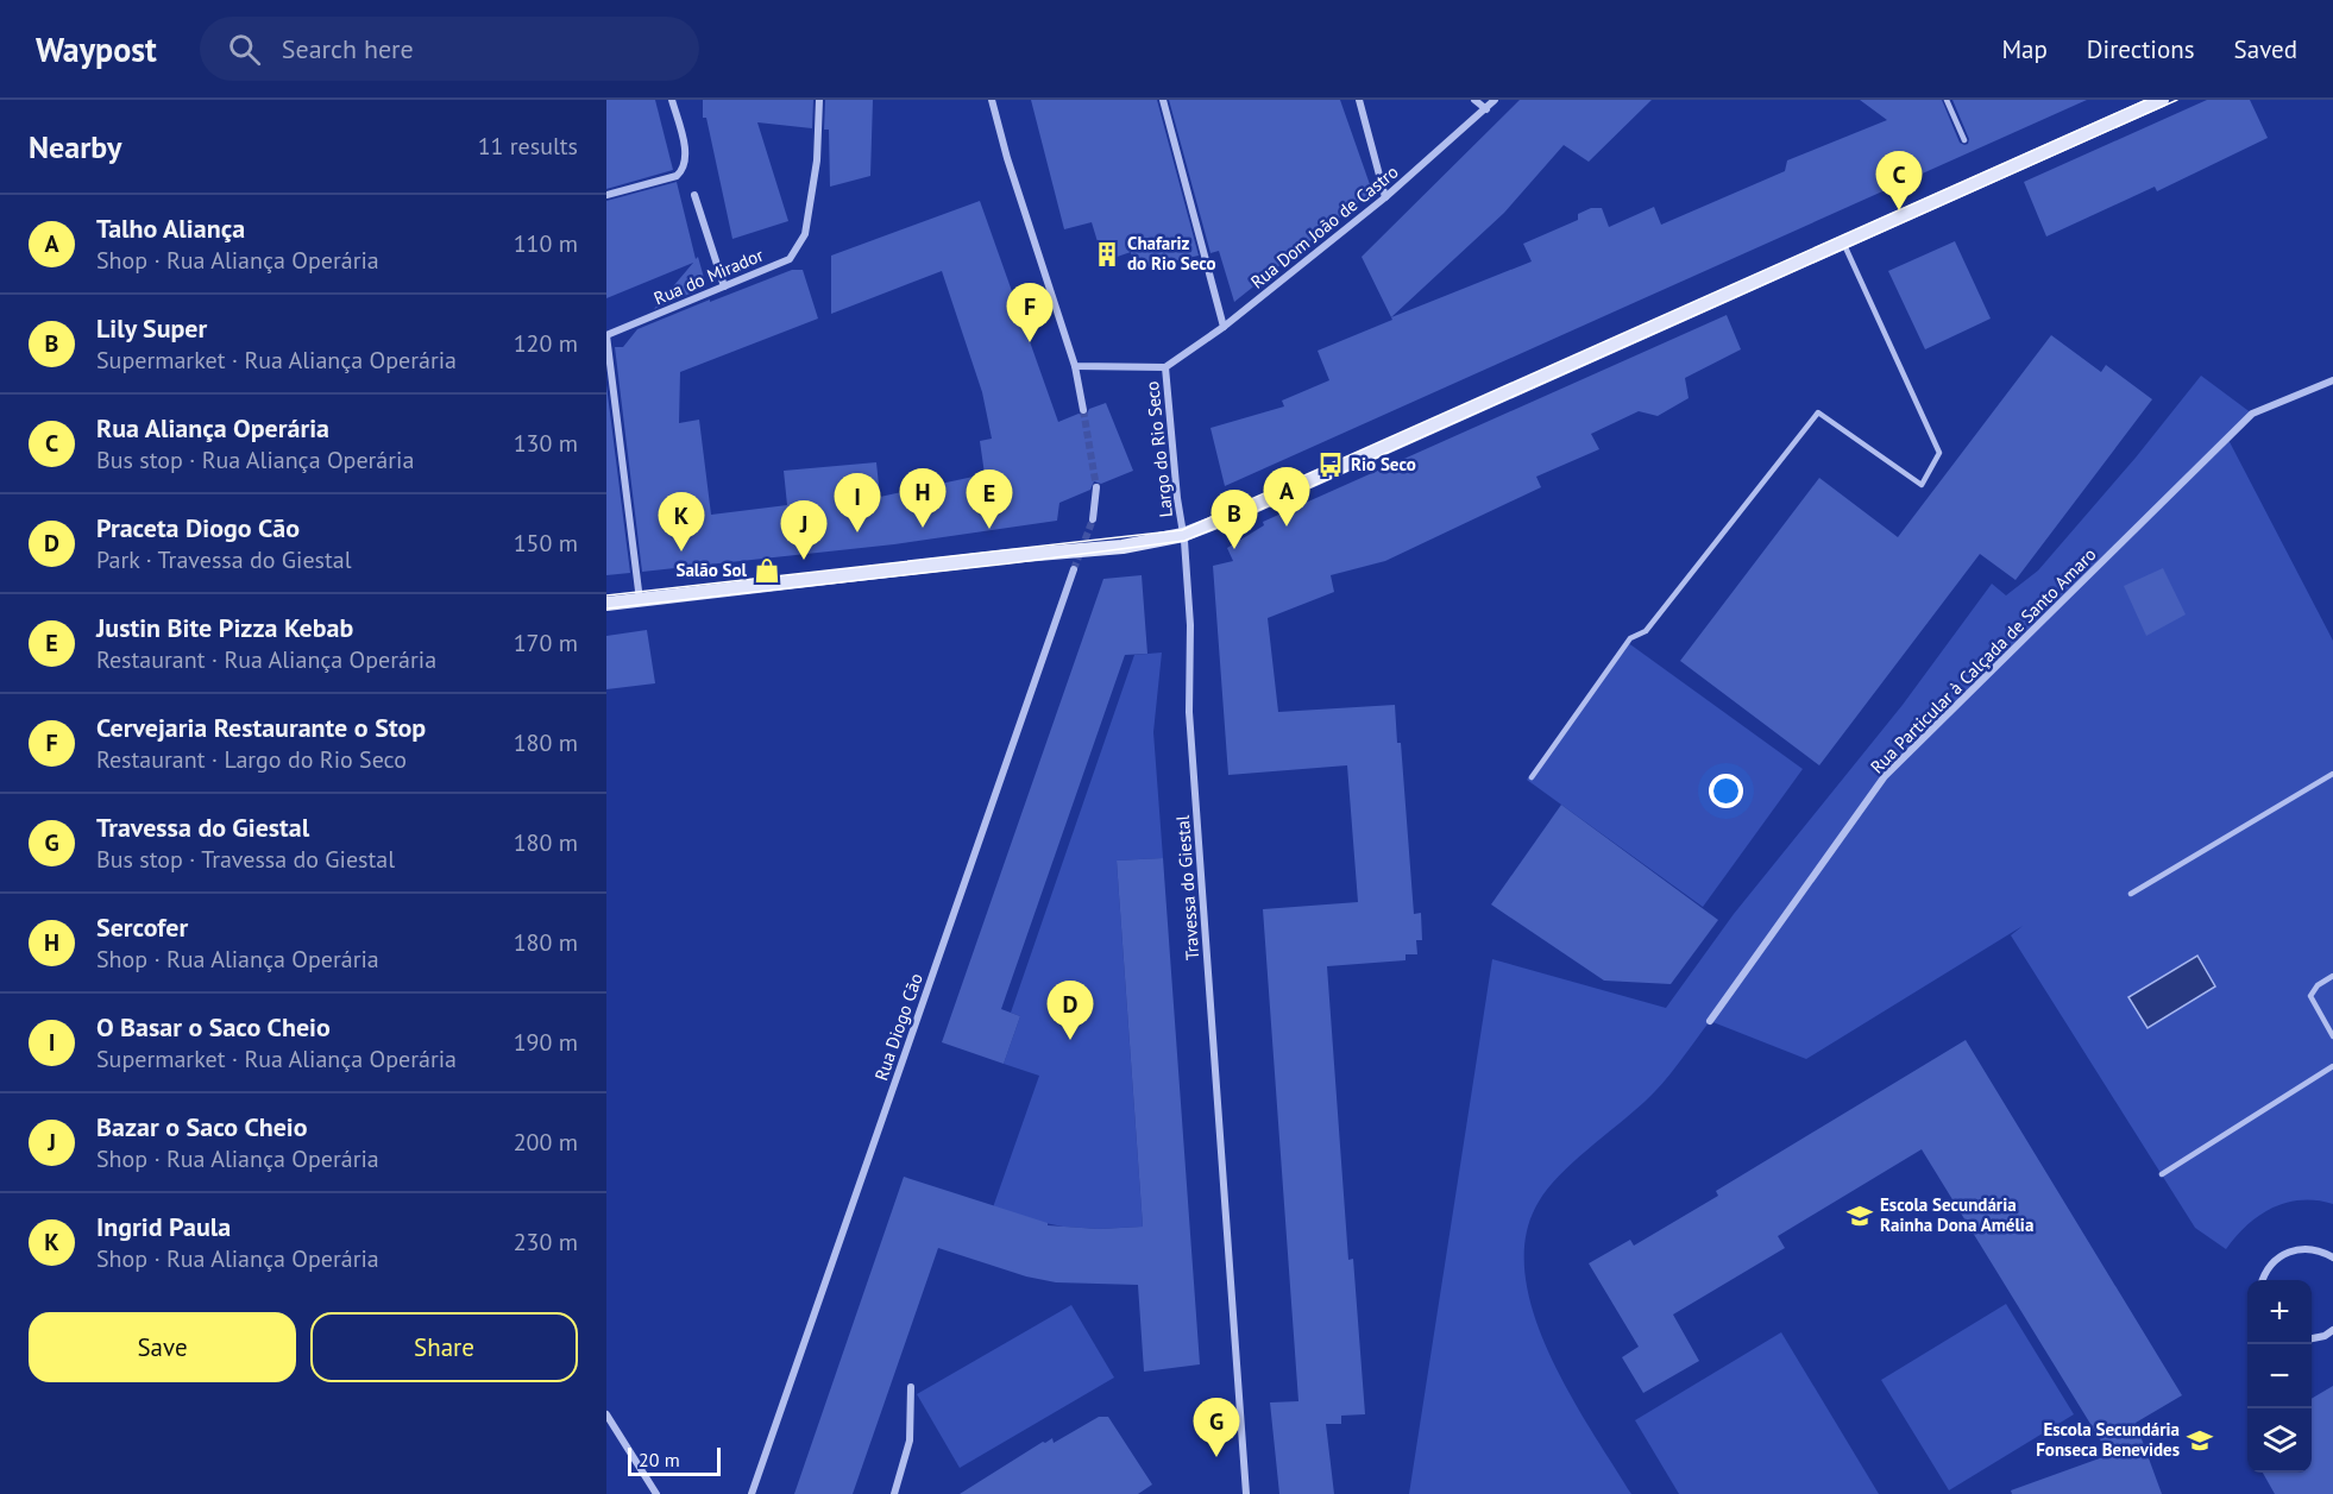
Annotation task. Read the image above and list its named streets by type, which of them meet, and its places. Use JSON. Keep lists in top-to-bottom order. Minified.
{"streets":{"street":["Rua Dom João de Castro","Rua do Mirador","Largo do Rio Seco","Rua Particular à Calçada de Santo Amaro","Travessa do Giestal","Rua Diogo Cão"]},"crossings":[["Rua Dom João de Castro","Largo do Rio Seco"],["Largo do Rio Seco","Travessa do Giestal"]],"places":{"building":["Chafariz do Rio Seco"],"bus stop":["Rio Seco"],"shop":["Salão Sol"],"school or university":["Escola Secundária Rainha Dona Amélia","Escola Secundária Fonseca Benevides"]},"scale_bar":"20 m","page":{"header":"Waypost","search":"Search here","nav":["Map","Directions","Saved"],"heading":["Nearby","11 results"],"pins":["C","F","A","H","E","I","B","K","J","D","G"],"list":[{"mark":"A","name":"Talho Aliança","note":"Shop · Rua Aliança Operária","value":"110 m"},{"mark":"B","name":"Lily Super","note":"Supermarket · Rua Aliança Operária","value":"120 m"},{"mark":"C","name":"Rua Aliança Operária","note":"Bus stop · Rua Aliança Operária","value":"130 m"},{"mark":"D","name":"Praceta Diogo Cão","note":"Park · Travessa do Giestal","value":"150 m"},{"mark":"E","name":"Justin Bite Pizza Kebab","note":"Restaurant · Rua Aliança Operária","value":"170 m"},{"mark":"F","name":"Cervejaria Restaurante o Stop","note":"Restaurant · Largo do Rio Seco","value":"180 m"},{"mark":"G","name":"Travessa do Giestal","note":"Bus stop · Travessa do Giestal","value":"180 m"},{"mark":"H","name":"Sercofer","note":"Shop · Rua Aliança Operária","value":"180 m"},{"mark":"I","name":"O Basar o Saco Cheio","note":"Supermarket · Rua Aliança Operária","value":"190 m"},{"mark":"J","name":"Bazar o Saco Cheio","note":"Shop · Rua Aliança Operária","value":"200 m"},{"mark":"K","name":"Ingrid Paula","note":"Shop · Rua Aliança Operária","value":"230 m"}],"map_buttons":["+","−"],"buttons":["Save","Share"],"scale":"20 m"}}
